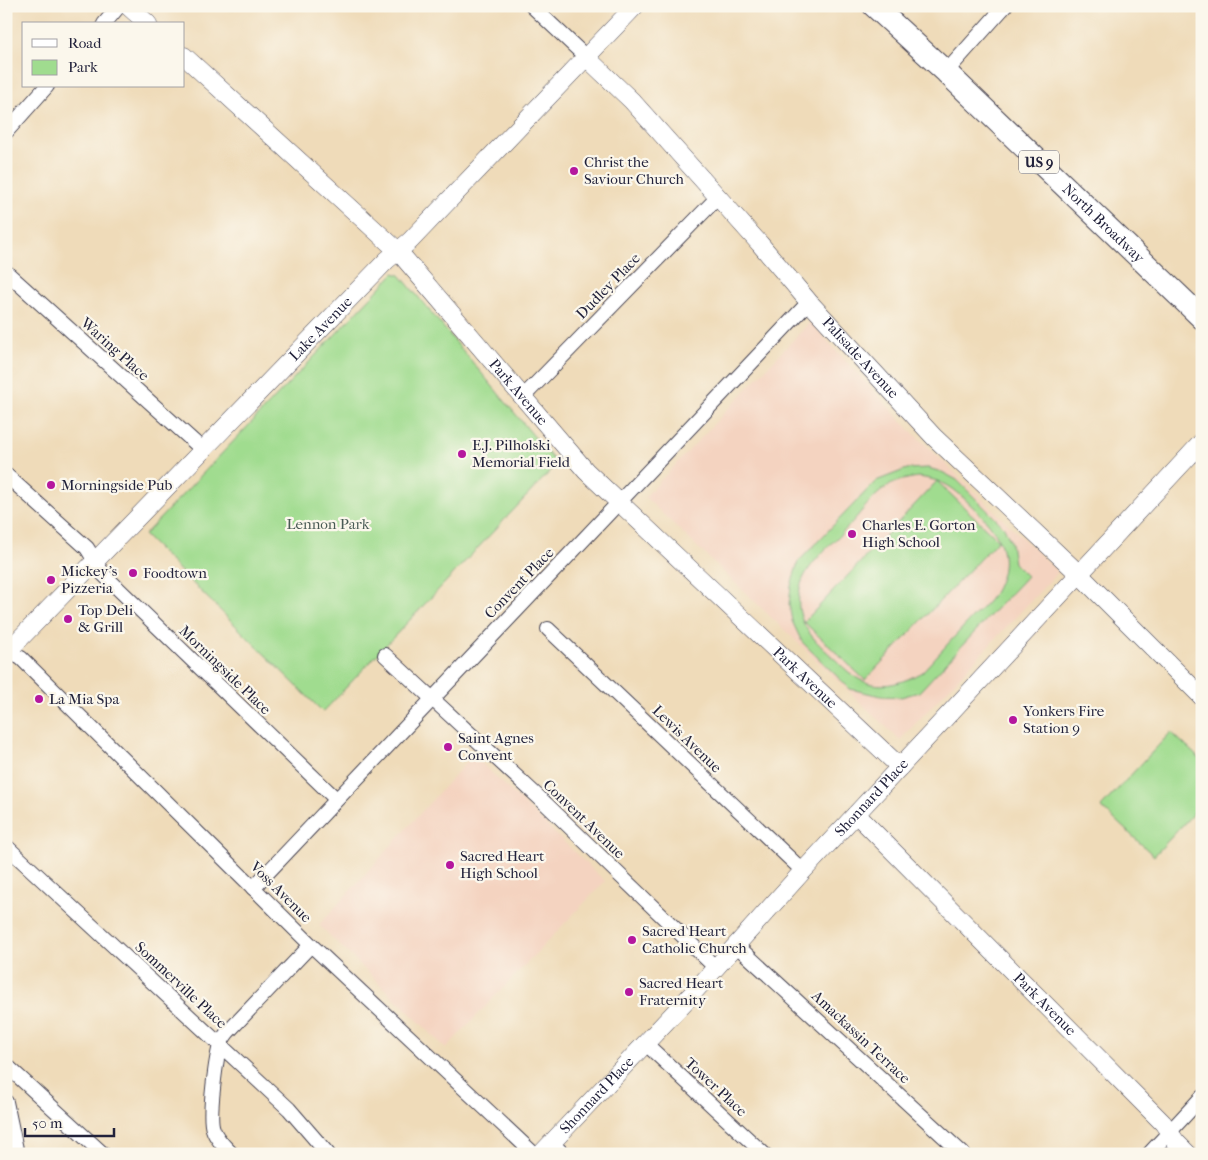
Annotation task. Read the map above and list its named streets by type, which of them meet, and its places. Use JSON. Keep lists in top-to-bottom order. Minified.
{"streets":{"main road":["US 9","North Broadway"],"street":["Dudley Place","Lake Avenue","Waring Place","Palisade Avenue","Park Avenue","Convent Place","Morningside Place","Lewis Avenue","Shonnard Place","Convent Avenue","Voss Avenue","Sommerville Place","Amackassin Terrace","Tower Place"]},"crossings":[["Dudley Place","Palisade Avenue"],["Dudley Place","Park Avenue"],["Lake Avenue","Waring Place"],["Lake Avenue","Palisade Avenue"],["Lake Avenue","Park Avenue"],["Lake Avenue","Morningside Place"],["Lake Avenue","Voss Avenue"],["Palisade Avenue","Convent Place"],["Palisade Avenue","Shonnard Place"],["Park Avenue","Convent Place"],["Park Avenue","Shonnard Place"],["Convent Place","Morningside Place"],["Convent Place","Convent Avenue"],["Convent Place","Voss Avenue"],["Lewis Avenue","Shonnard Place"],["Shonnard Place","Convent Avenue"],["Shonnard Place","Amackassin Terrace"],["Shonnard Place","Tower Place"]],"parks":["Lennon Park"],"places":["Christ the Saviour Church","E.J. Pilholski Memorial Field","Morningside Pub","Charles E. Gorton High School","Foodtown","Mickey's Pizzeria","Top Deli & Grill","La Mia Spa","Yonkers Fire Station 9","Saint Agnes Convent","Sacred Heart High School","Sacred Heart Catholic Church","Sacred Heart Fraternity"],"legend":["Road","Park"],"scale_bar":"50 m"}
